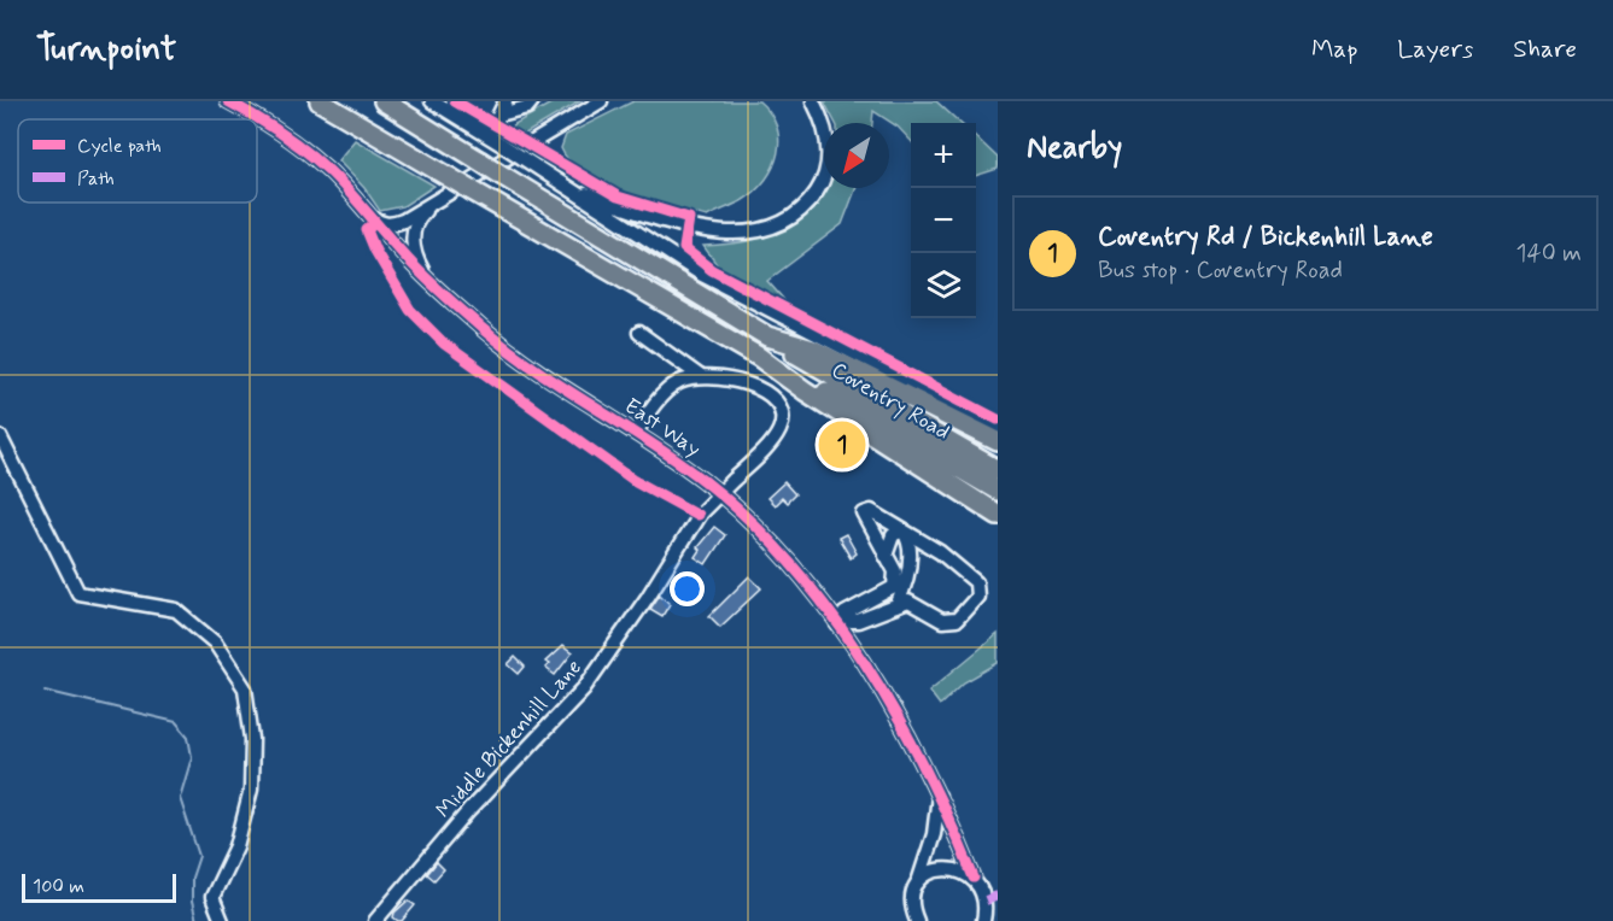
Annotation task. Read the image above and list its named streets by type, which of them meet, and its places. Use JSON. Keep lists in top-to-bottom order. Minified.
{"streets":{"highway":["Coventry Road"],"street":["East Way","Middle Bickenhill Lane"]},"legend":["Cycle path","Path"],"scale_bar":"100 m","north":"bottom left","page":{"header":"Turnpoint","nav":["Map","Layers","Share"],"heading":"Nearby","map_buttons":["+","−"],"list":[{"mark":"1","name":"Coventry Rd / Bickenhill Lane","note":"Bus stop · Coventry Road","value":"140 m"}],"pins":"1","scale":"100 m"}}
